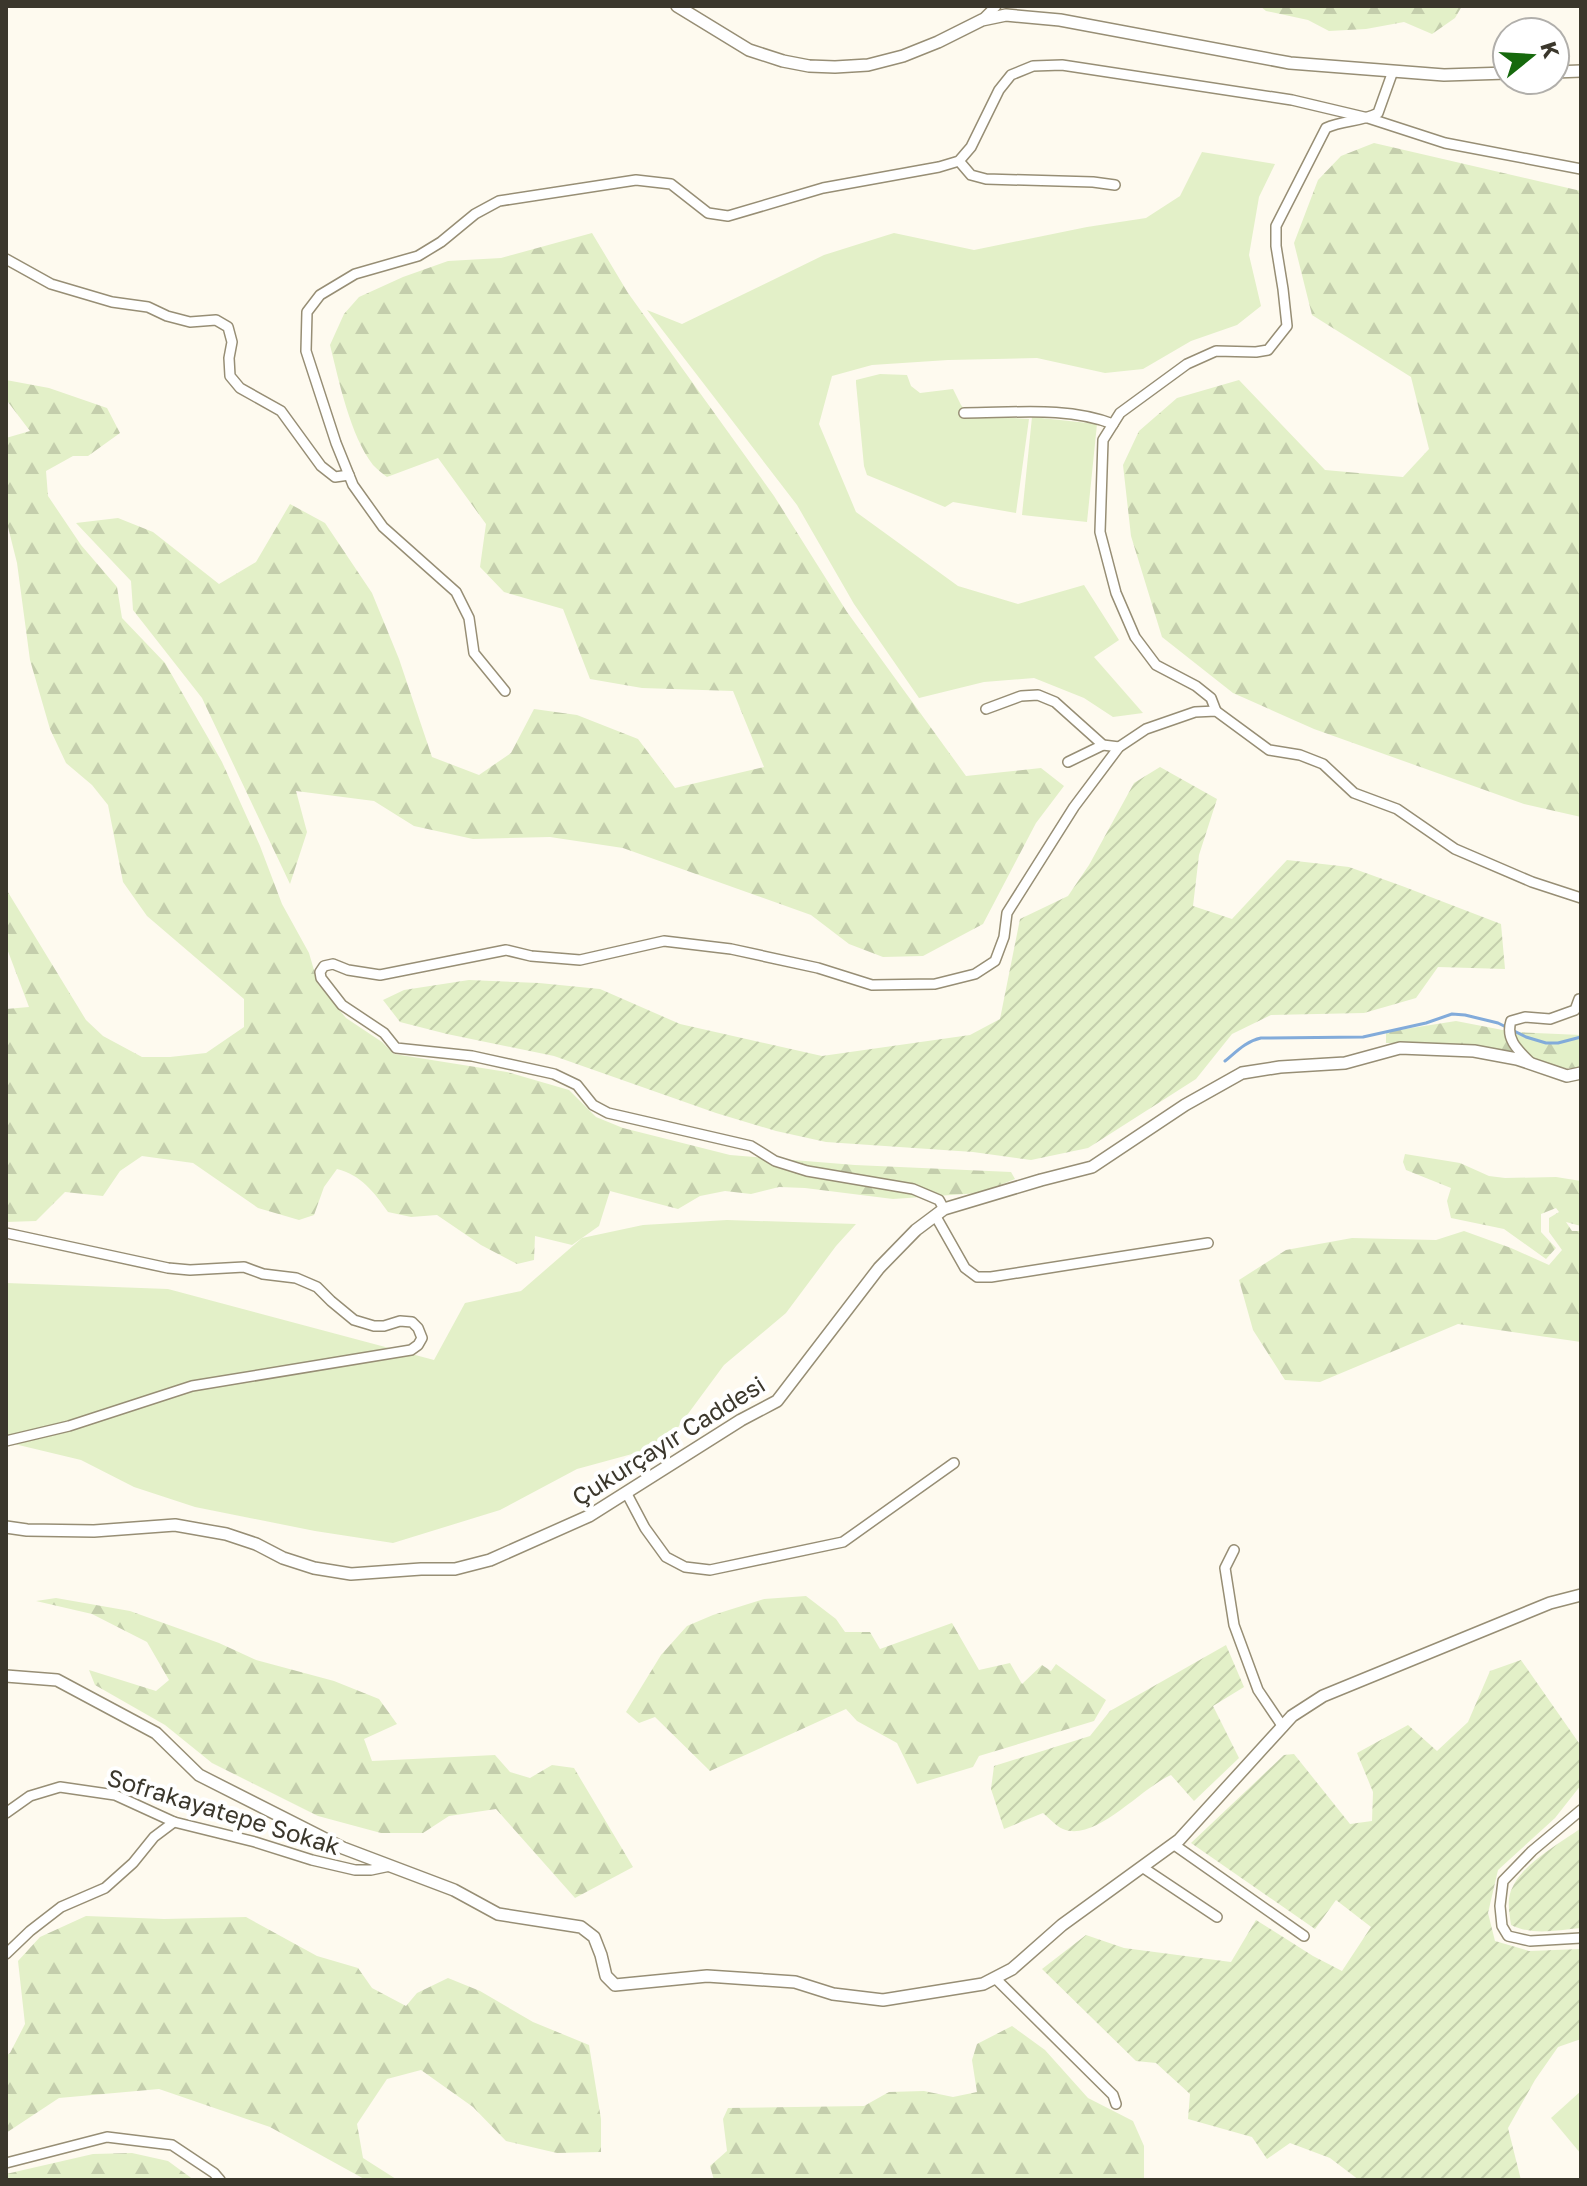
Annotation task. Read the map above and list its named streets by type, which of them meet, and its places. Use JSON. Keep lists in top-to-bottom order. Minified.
{"streets":{"street":["Çukurçayır Caddesi","Sofrakayatepe Sokak"]},"north":"right"}
